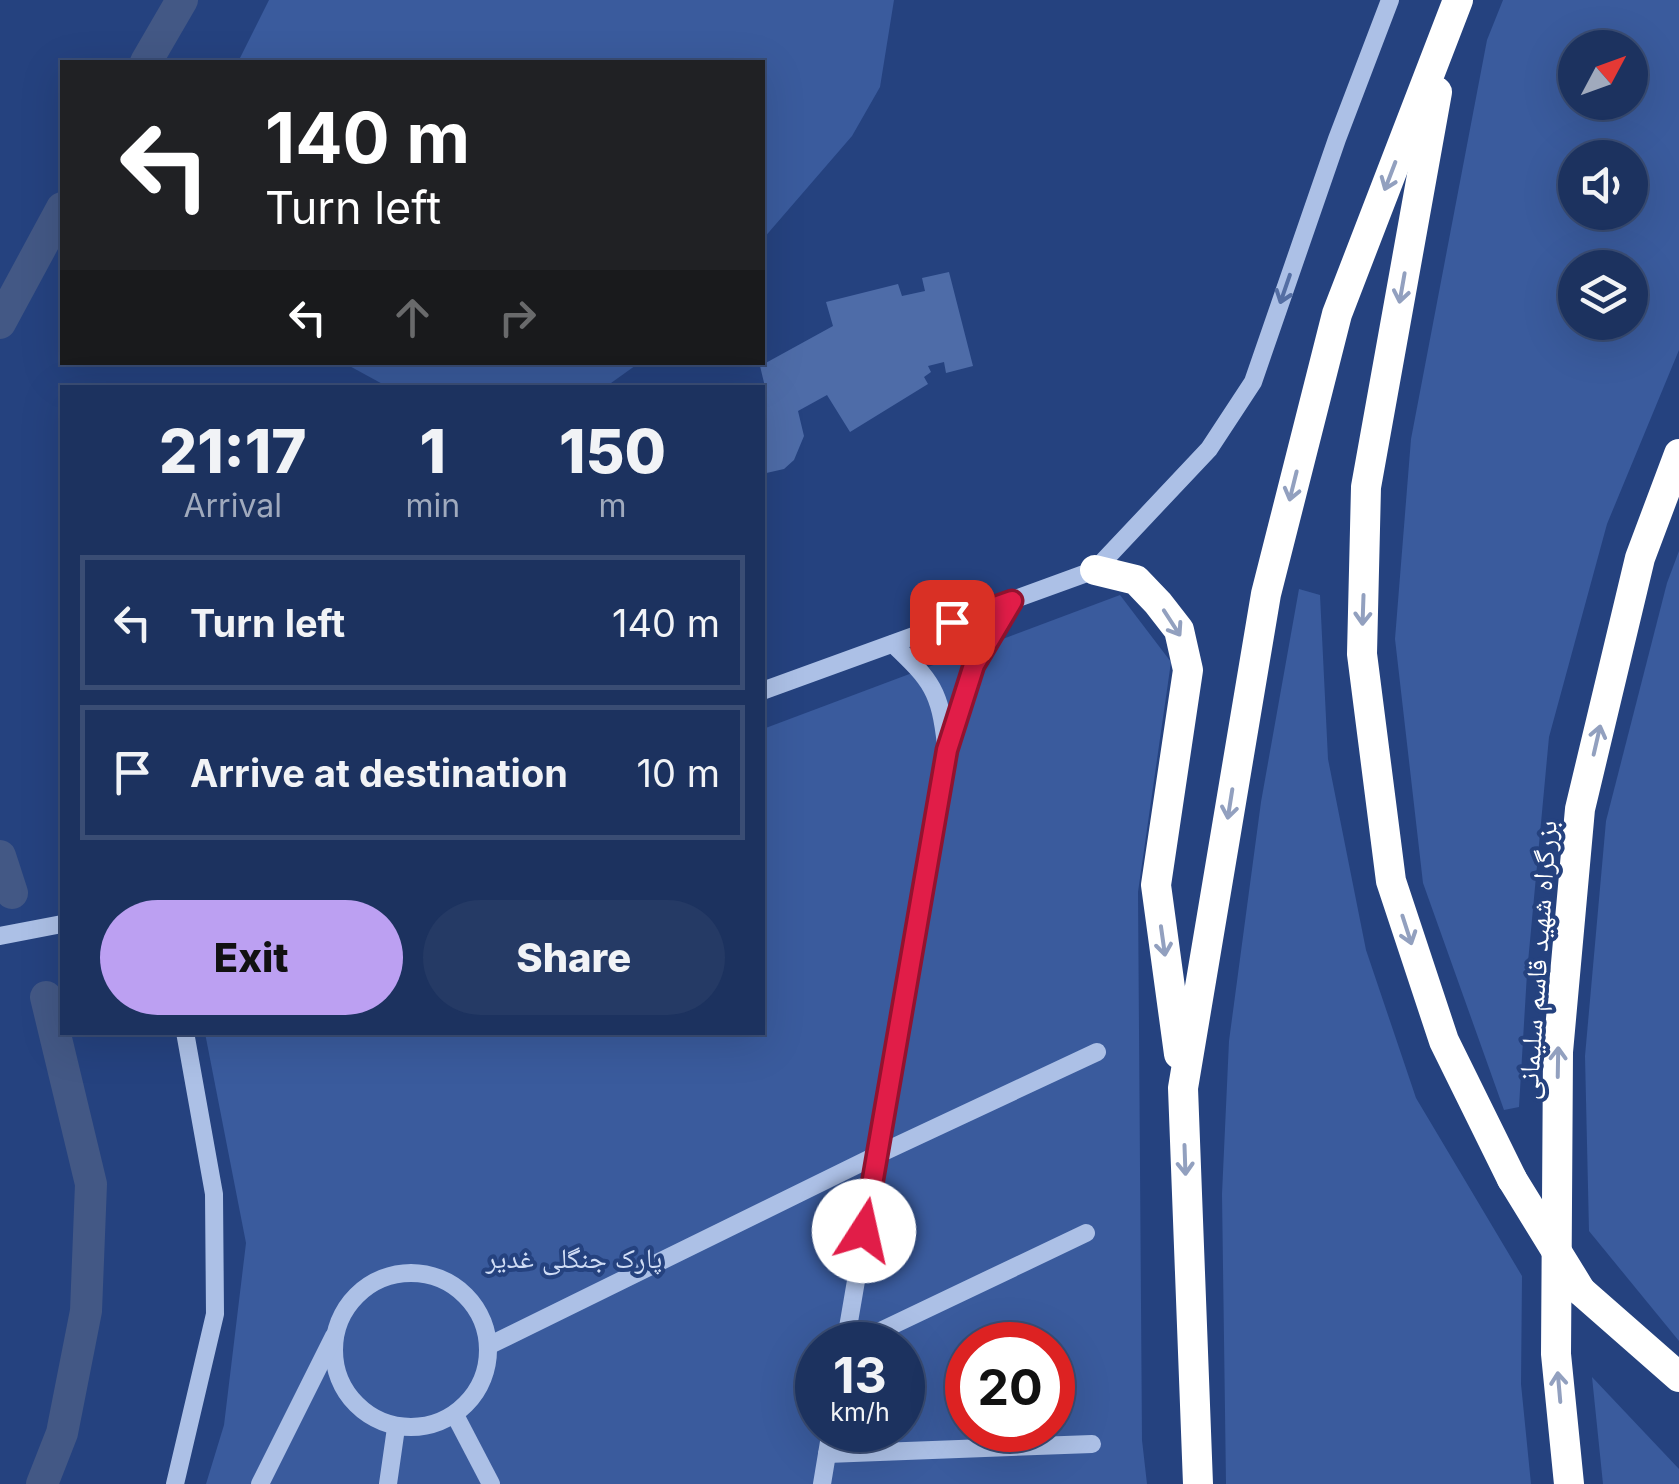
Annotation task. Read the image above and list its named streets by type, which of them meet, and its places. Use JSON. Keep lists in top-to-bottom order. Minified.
{"streets":{"highway":["بزرگراه شهید قاسم سلیمانی"]},"parks":["پارک جنگلی غدیر"],"north":"top right","page":{"turn":["140 m","Turn left"],"eta":["21:17","Arrival","1","min","150","m"],"list":[{"name":"Turn left","value":"140 m"},{"name":"Arrive at destination","value":"10 m"}],"buttons":["Exit","Share"],"speed":"13 km/h","limit":"20"}}
